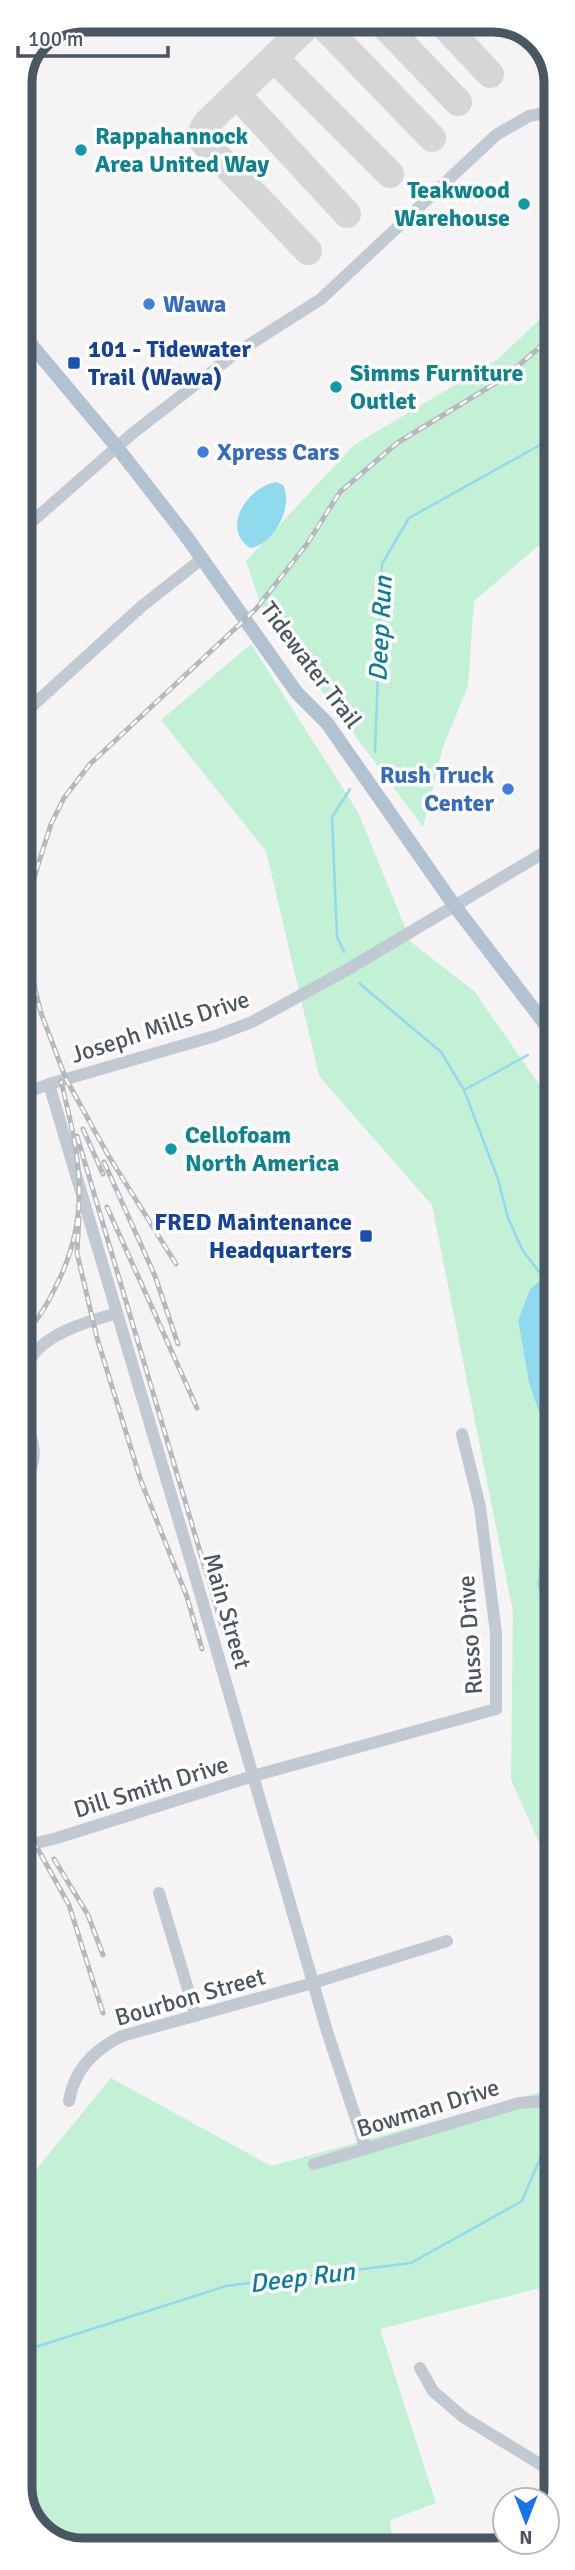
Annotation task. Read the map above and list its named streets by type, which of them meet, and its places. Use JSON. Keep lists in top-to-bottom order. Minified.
{"streets":{"main road":["Tidewater Trail"],"street":["Joseph Mills Drive","Main Street","Russo Drive","Dill Smith Drive","Bourbon Street","Bowman Drive"]},"crossings":[["Tidewater Trail","Joseph Mills Drive"],["Joseph Mills Drive","Main Street"],["Main Street","Russo Drive"],["Main Street","Dill Smith Drive"],["Main Street","Bourbon Street"],["Main Street","Bowman Drive"],["Russo Drive","Dill Smith Drive"]],"water":["Deep Run"],"places":{"other":["Rappahannock Area United Way","Teakwood Warehouse","Wawa","Simms Furniture Outlet","Xpress Cars","Rush Truck Center","Cellofoam North America"],"transit":["101 - Tidewater Trail (Wawa)","FRED Maintenance Headquarters"]},"scale_bar":"100 m","north":"bottom"}
